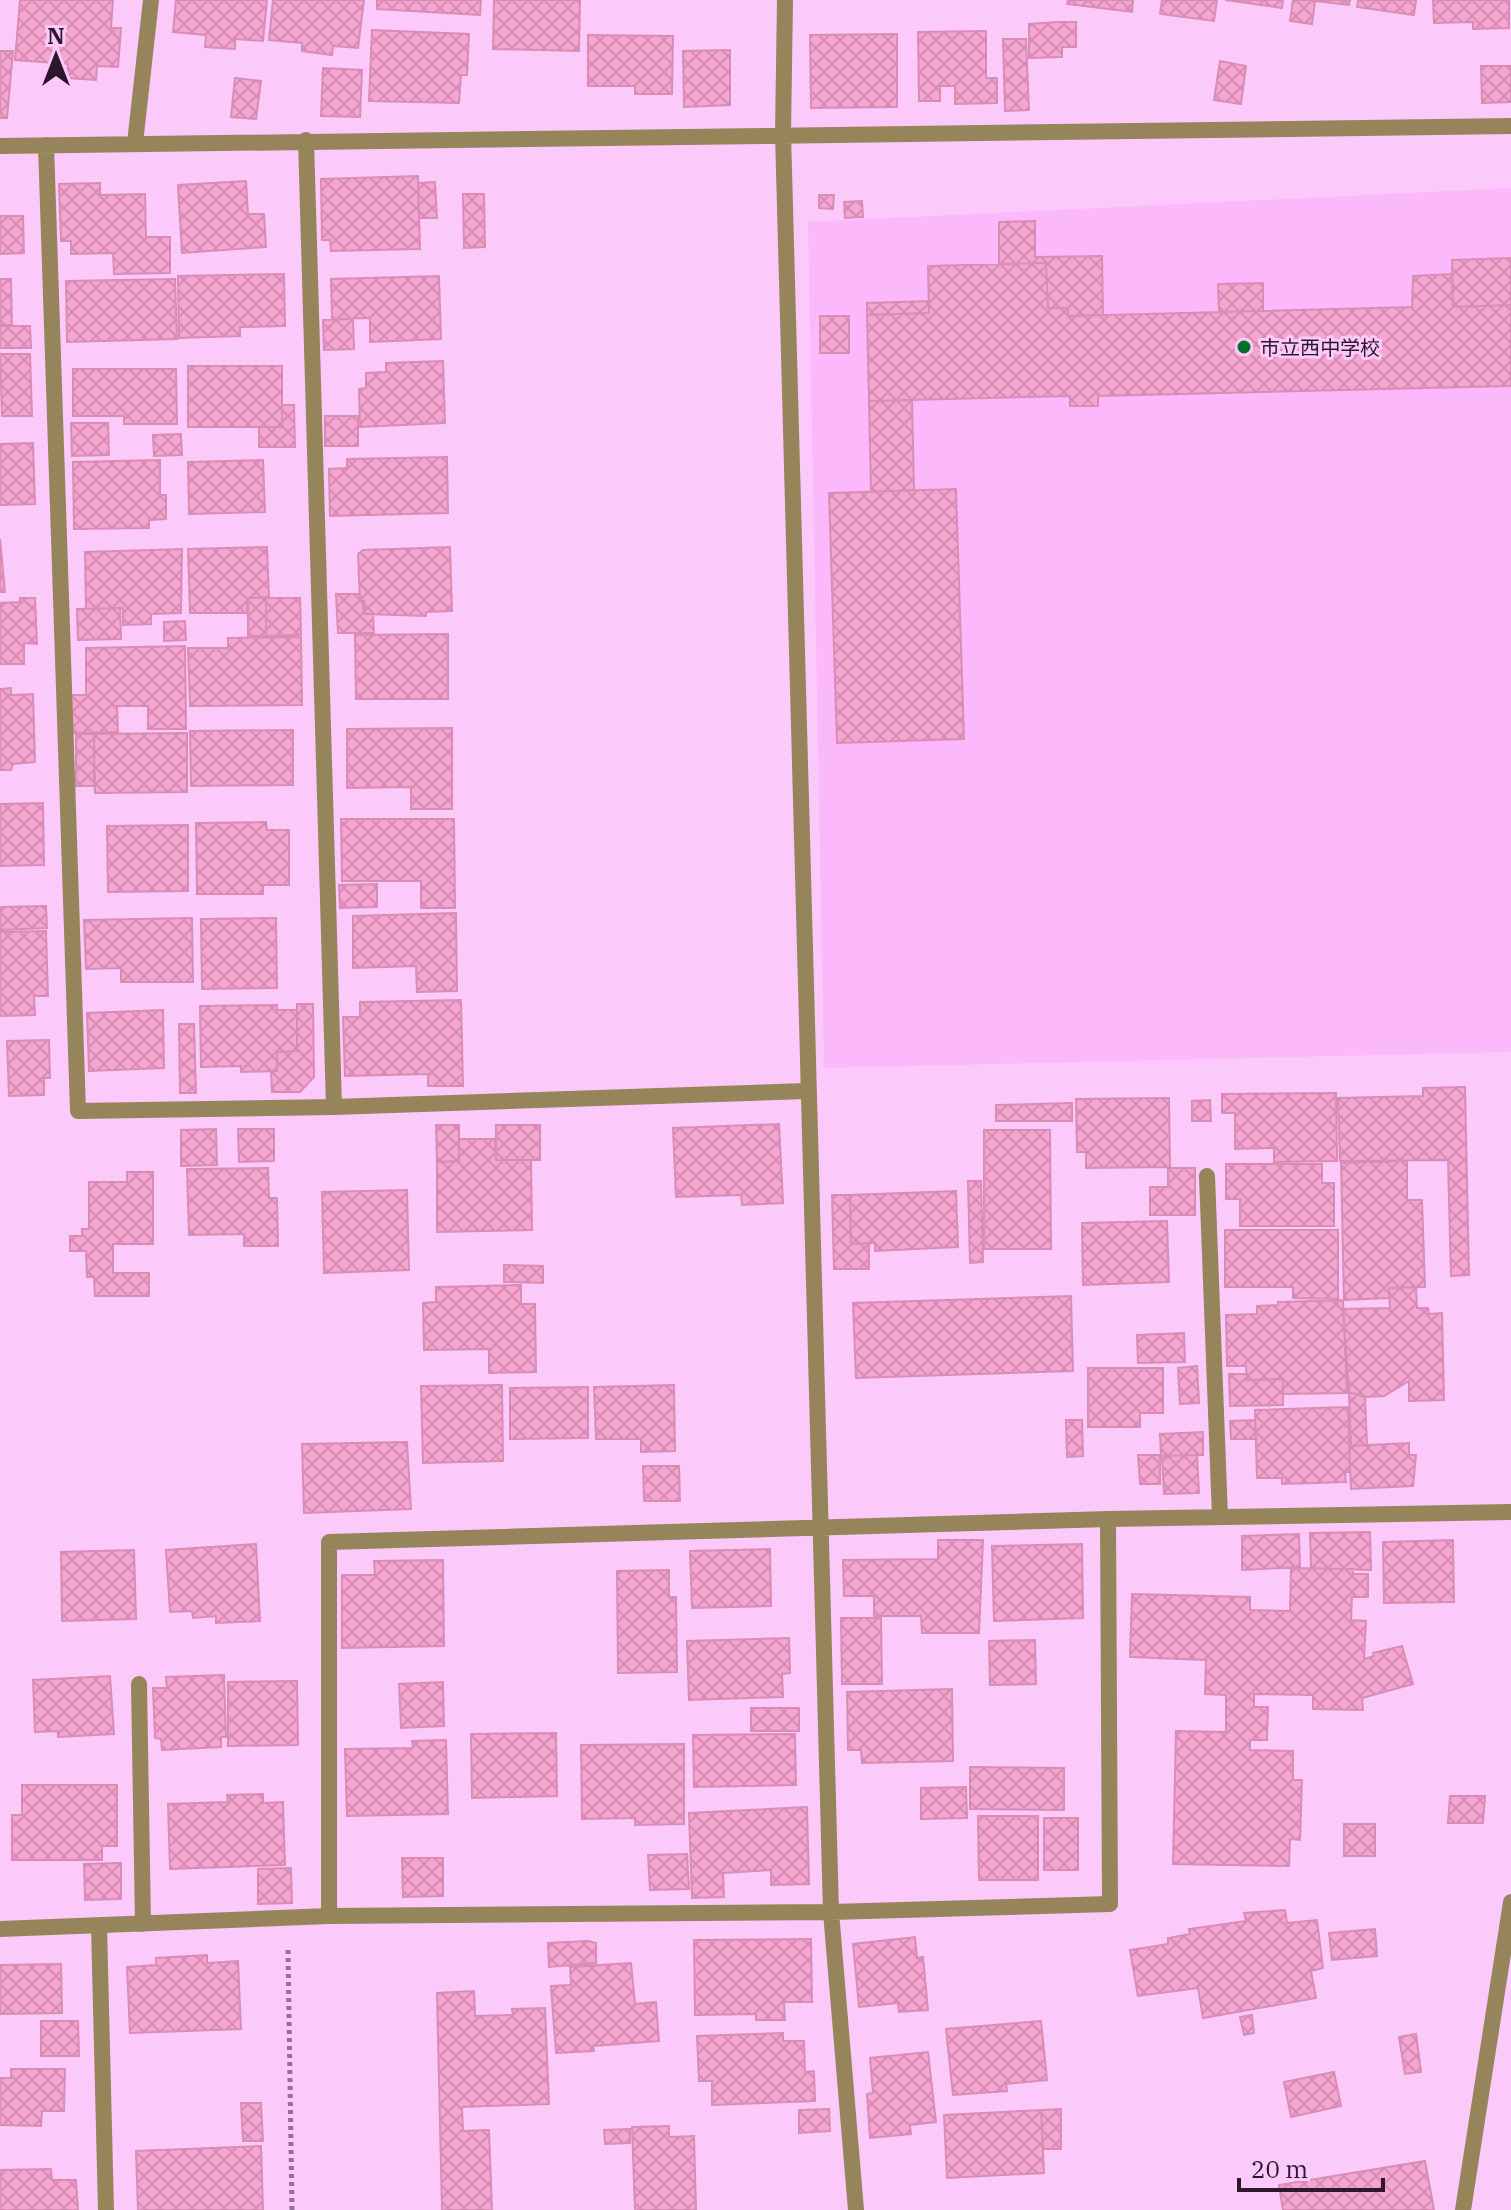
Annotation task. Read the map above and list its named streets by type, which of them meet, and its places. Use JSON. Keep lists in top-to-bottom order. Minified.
{"places":["市立西中学校"],"scale_bar":"20 m","north":"top"}
